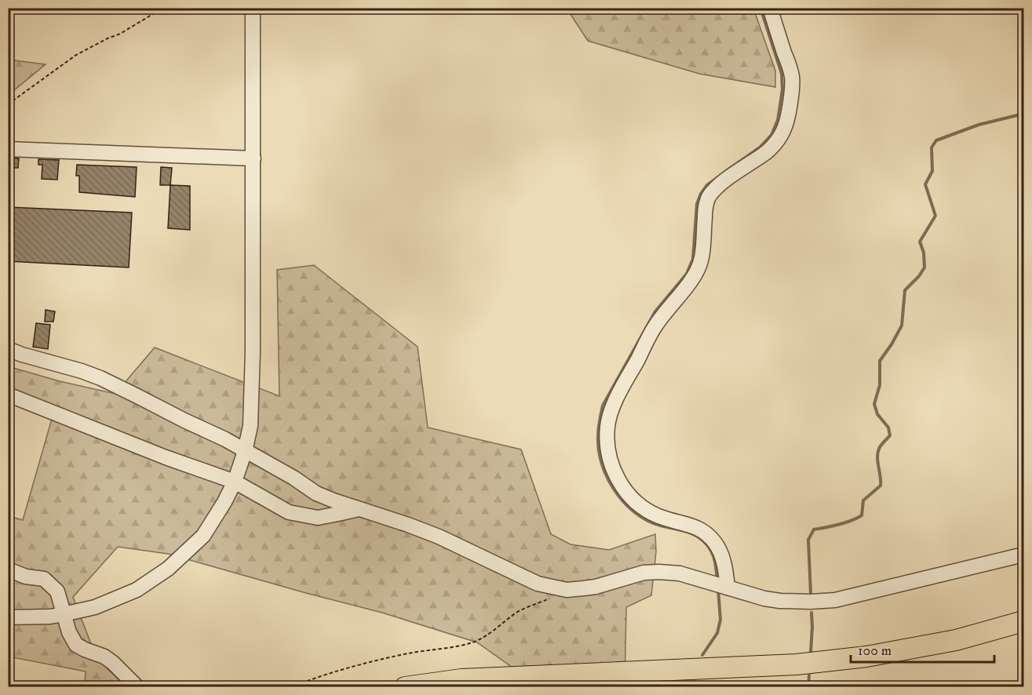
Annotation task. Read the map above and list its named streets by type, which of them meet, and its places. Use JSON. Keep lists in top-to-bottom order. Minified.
{"scale_bar":"100 m"}
